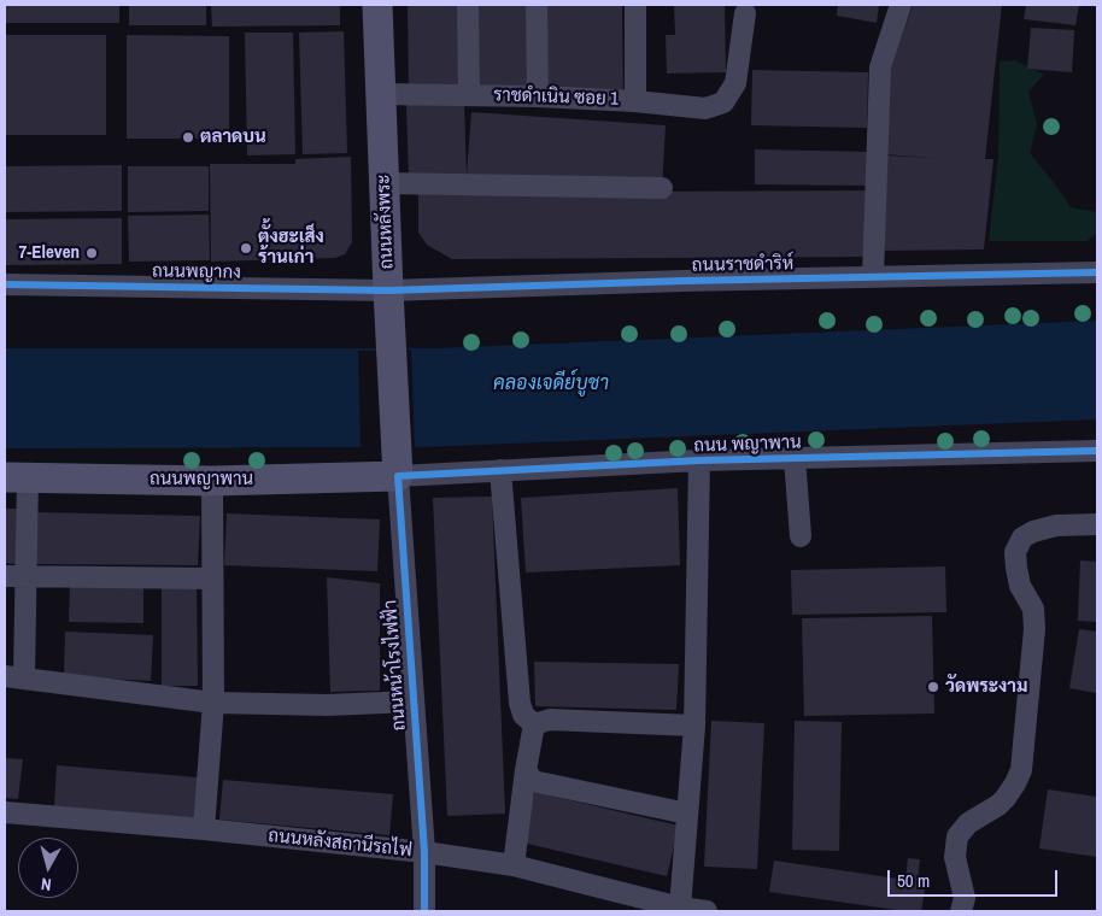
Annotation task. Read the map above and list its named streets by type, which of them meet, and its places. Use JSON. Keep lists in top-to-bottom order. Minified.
{"streets":{"main road":["ถนนหลังพระ","ถนนพญาพาน"],"street":["ราชดำเนิน ซอย 1","ถนนราชดำริห์","ถนนพญากง","ถนน พญาพาน","ถนนหน้าโรงไฟฟ้า","ถนนหลังสถานีรถไฟ"]},"crossings":[["ราชดำเนิน ซอย 1","ถนนหลังพระ"],["ถนนหลังพระ","ถนนราชดำริห์"],["ถนนหลังพระ","ถนนพญากง"],["ถนนหลังพระ","ถนน พญาพาน"],["ถนนหลังพระ","ถนนพญาพาน"],["ถนนหลังพระ","ถนนหน้าโรงไฟฟ้า"],["ถนนราชดำริห์","ถนนพญากง"],["ถนน พญาพาน","ถนนพญาพาน"],["ถนน พญาพาน","ถนนหน้าโรงไฟฟ้า"],["ถนนพญาพาน","ถนนหน้าโรงไฟฟ้า"],["ถนนหน้าโรงไฟฟ้า","ถนนหลังสถานีรถไฟ"]],"water":["คลองเจดีย์บูชา"],"places":["ตลาดบน","ตั้งฮะเส็ง ร้านเก่า","7-Eleven","วัดพระงาม"],"scale_bar":"50 m","north":"bottom"}
